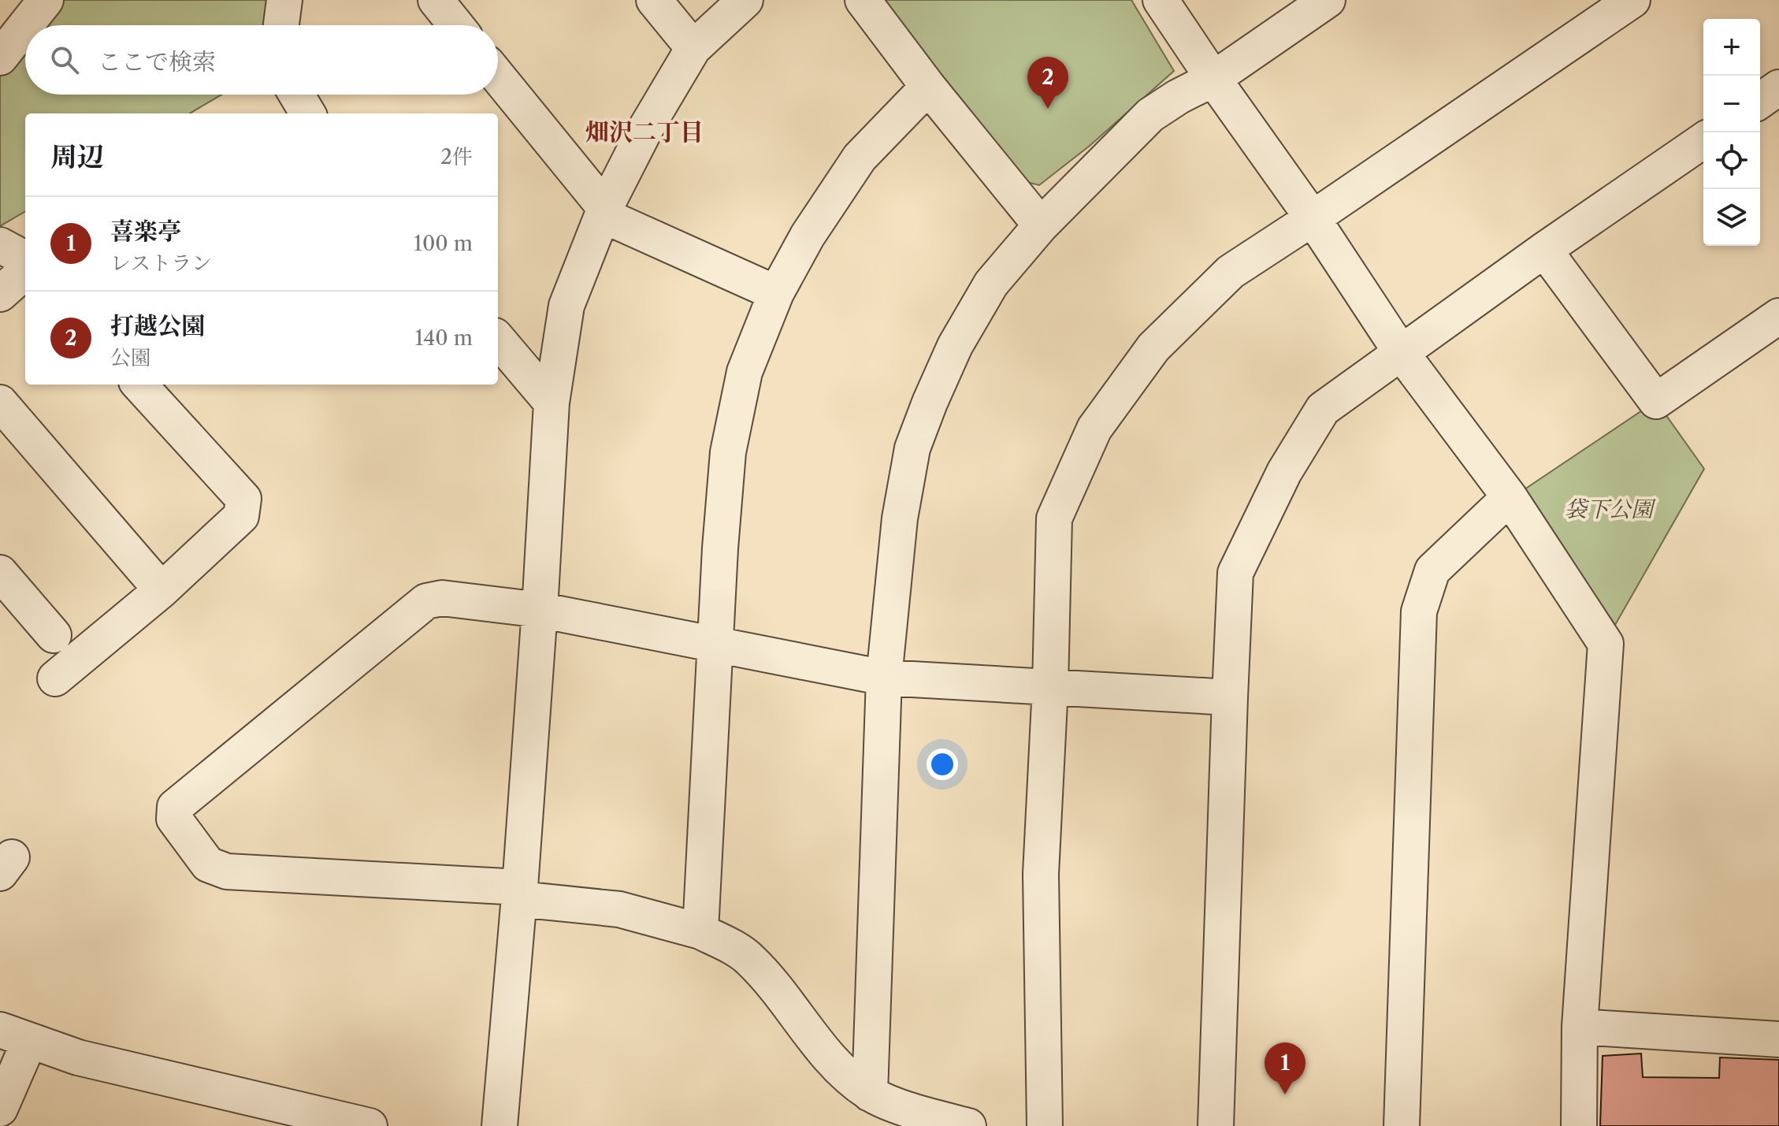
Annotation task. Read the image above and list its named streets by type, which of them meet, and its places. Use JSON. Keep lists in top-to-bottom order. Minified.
{"districts":["畑沢二丁目"],"parks":["袋下公園"],"page":{"map_buttons":["+","−"],"search":"ここで検索","pins":["2","1"],"heading":["周辺","2件"],"list":[{"mark":"1","name":"喜楽亭","note":"レストラン","value":"100 m"},{"mark":"2","name":"打越公園","note":"公園","value":"140 m"}]}}
